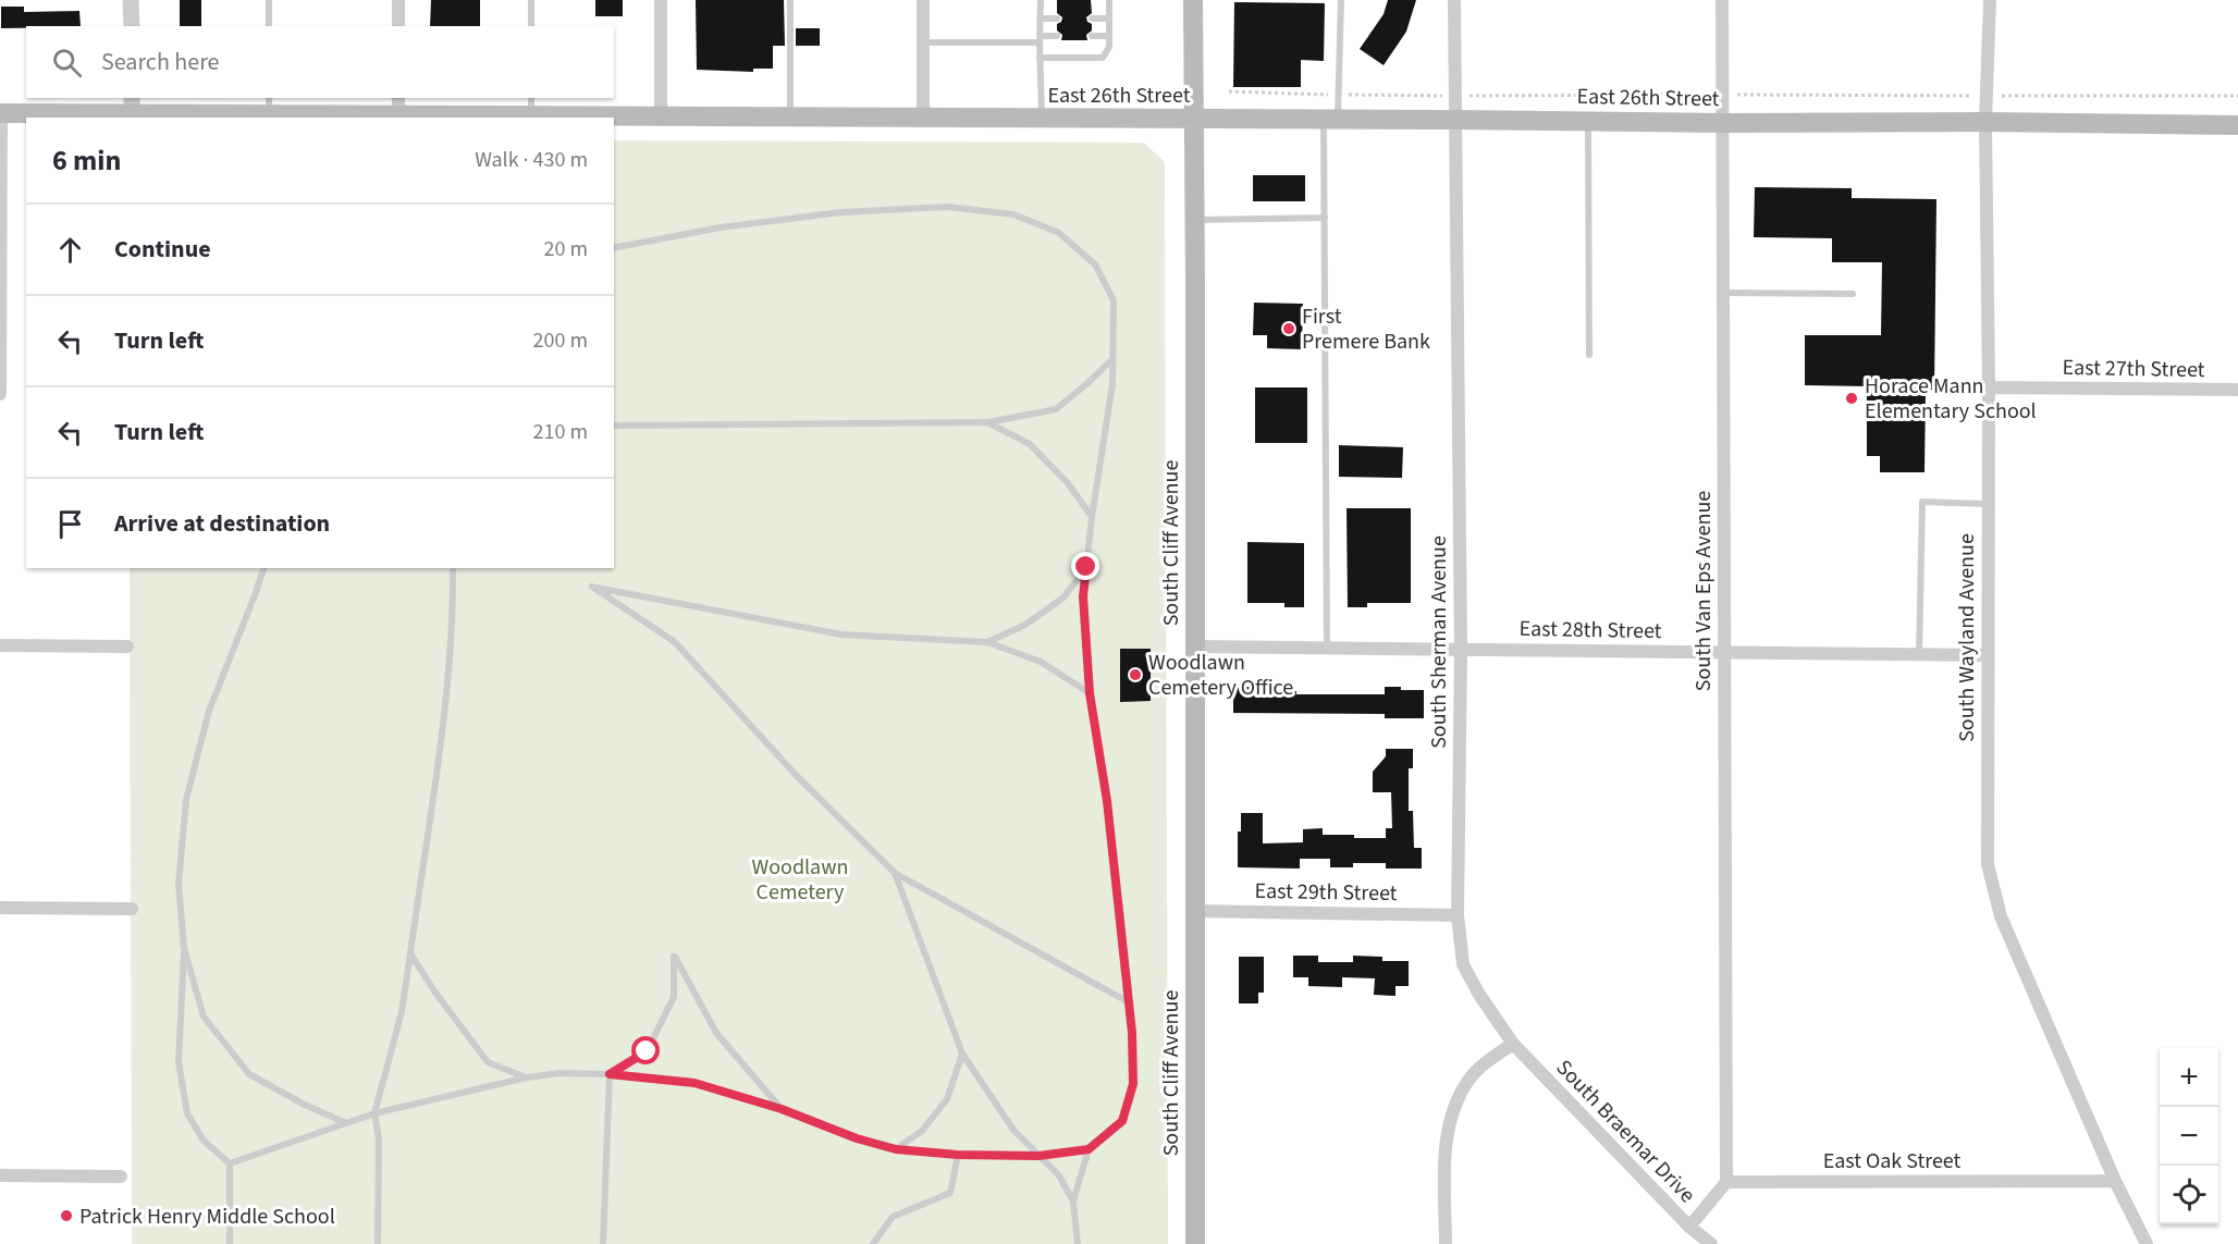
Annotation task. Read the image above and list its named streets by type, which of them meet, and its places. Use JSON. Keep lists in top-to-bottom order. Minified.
{"streets":{"main road":["East 26th Street","South Cliff Avenue"],"street":["East 27th Street","South Van Eps Avenue","East 28th Street","South Wayland Avenue","South Sherman Avenue","East 29th Street","South Braemar Drive","East Oak Street"]},"crossings":[["East 26th Street","South Cliff Avenue"],["East 26th Street","South Van Eps Avenue"],["East 26th Street","South Wayland Avenue"],["East 26th Street","South Sherman Avenue"],["East 27th Street","South Wayland Avenue"],["South Cliff Avenue","East 28th Street"],["South Cliff Avenue","East 29th Street"],["South Van Eps Avenue","East 28th Street"],["South Van Eps Avenue","East Oak Street"],["East 28th Street","South Wayland Avenue"],["East 28th Street","South Sherman Avenue"],["South Wayland Avenue","East Oak Street"],["South Sherman Avenue","East 29th Street"],["South Sherman Avenue","South Braemar Drive"]],"parks":["Woodlawn Cemetery"],"places":["First Premere Bank","Horace Mann Elementary School","Woodlawn Cemetery Office","Patrick Henry Middle School"],"page":{"search":"Search here","heading":["6 min","Walk · 430 m"],"list":[["Continue","20 m"],["Turn left","200 m"],["Turn left","210 m"],"Arrive at destination"],"map_buttons":["+","−"]}}
